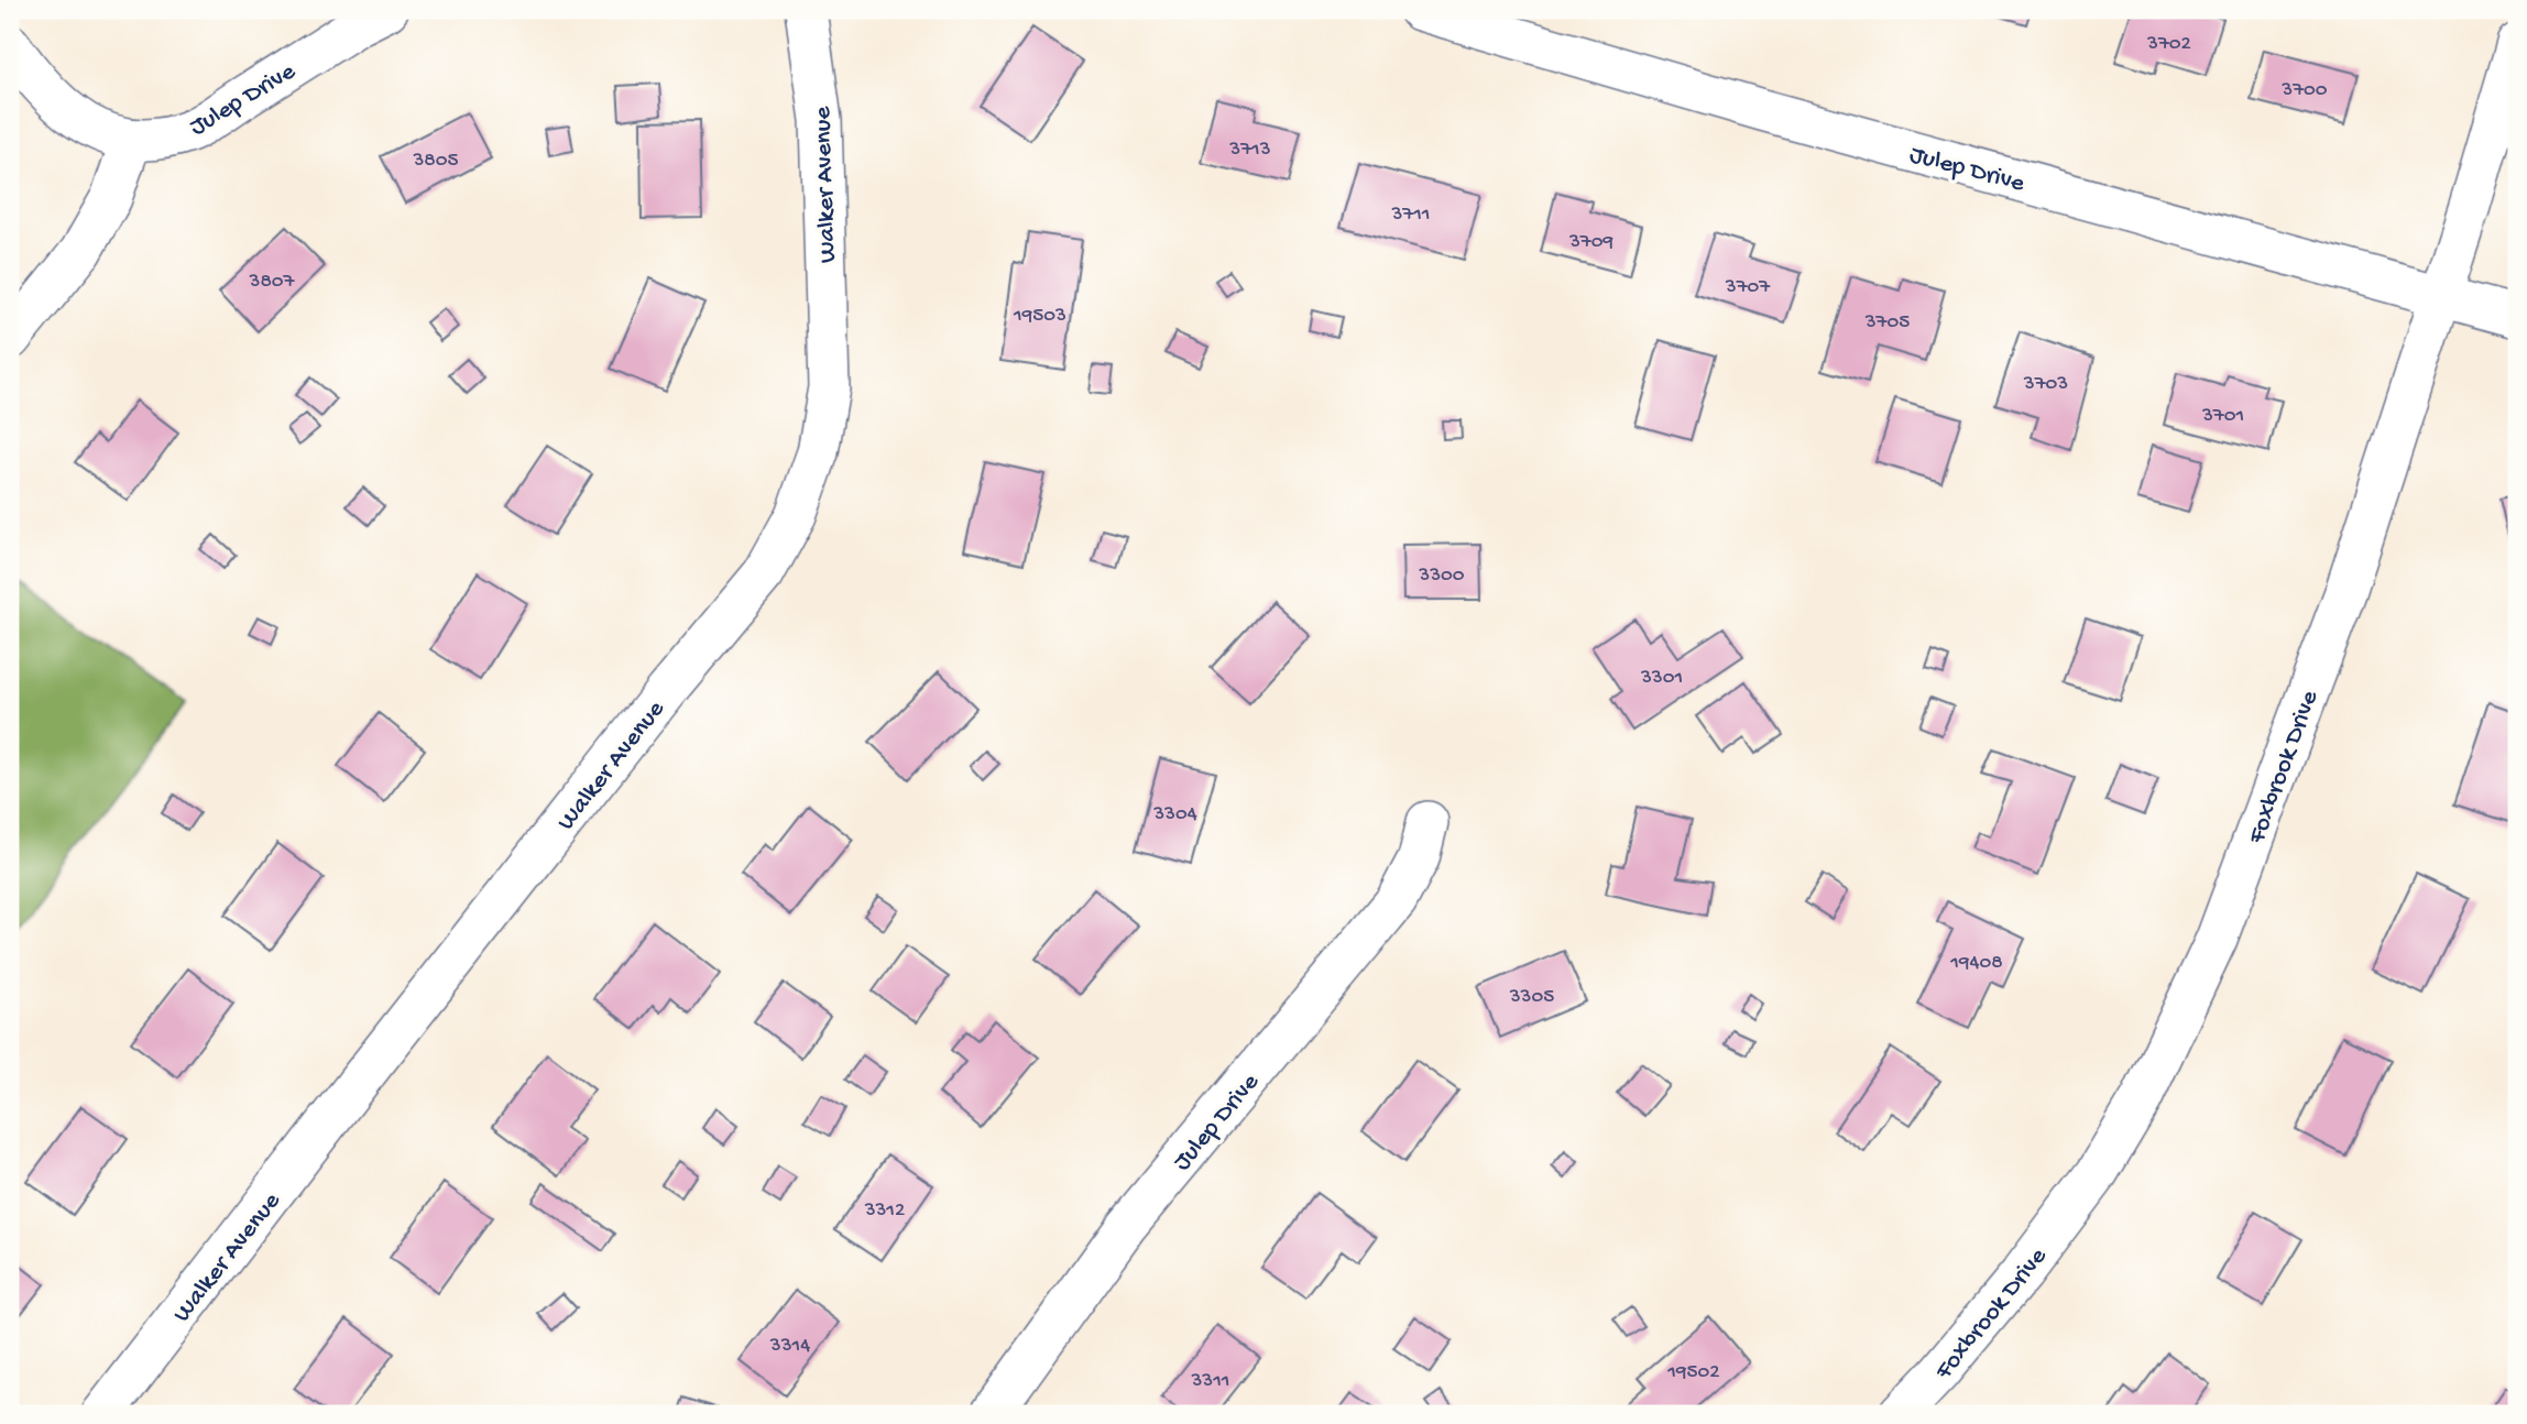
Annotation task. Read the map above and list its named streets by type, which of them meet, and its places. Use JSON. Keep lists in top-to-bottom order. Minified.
{"streets":{"street":["Julep Drive","Walker Avenue","Foxbrook Drive"]},"crossings":[["Julep Drive","Foxbrook Drive"]],"house_numbers":["3702","3700","3713","3805","3711","3709","3807","3707","19503","3705","3703","3701","3300","3301","3304","19408","3305","3312","3314","19502","3311"]}
